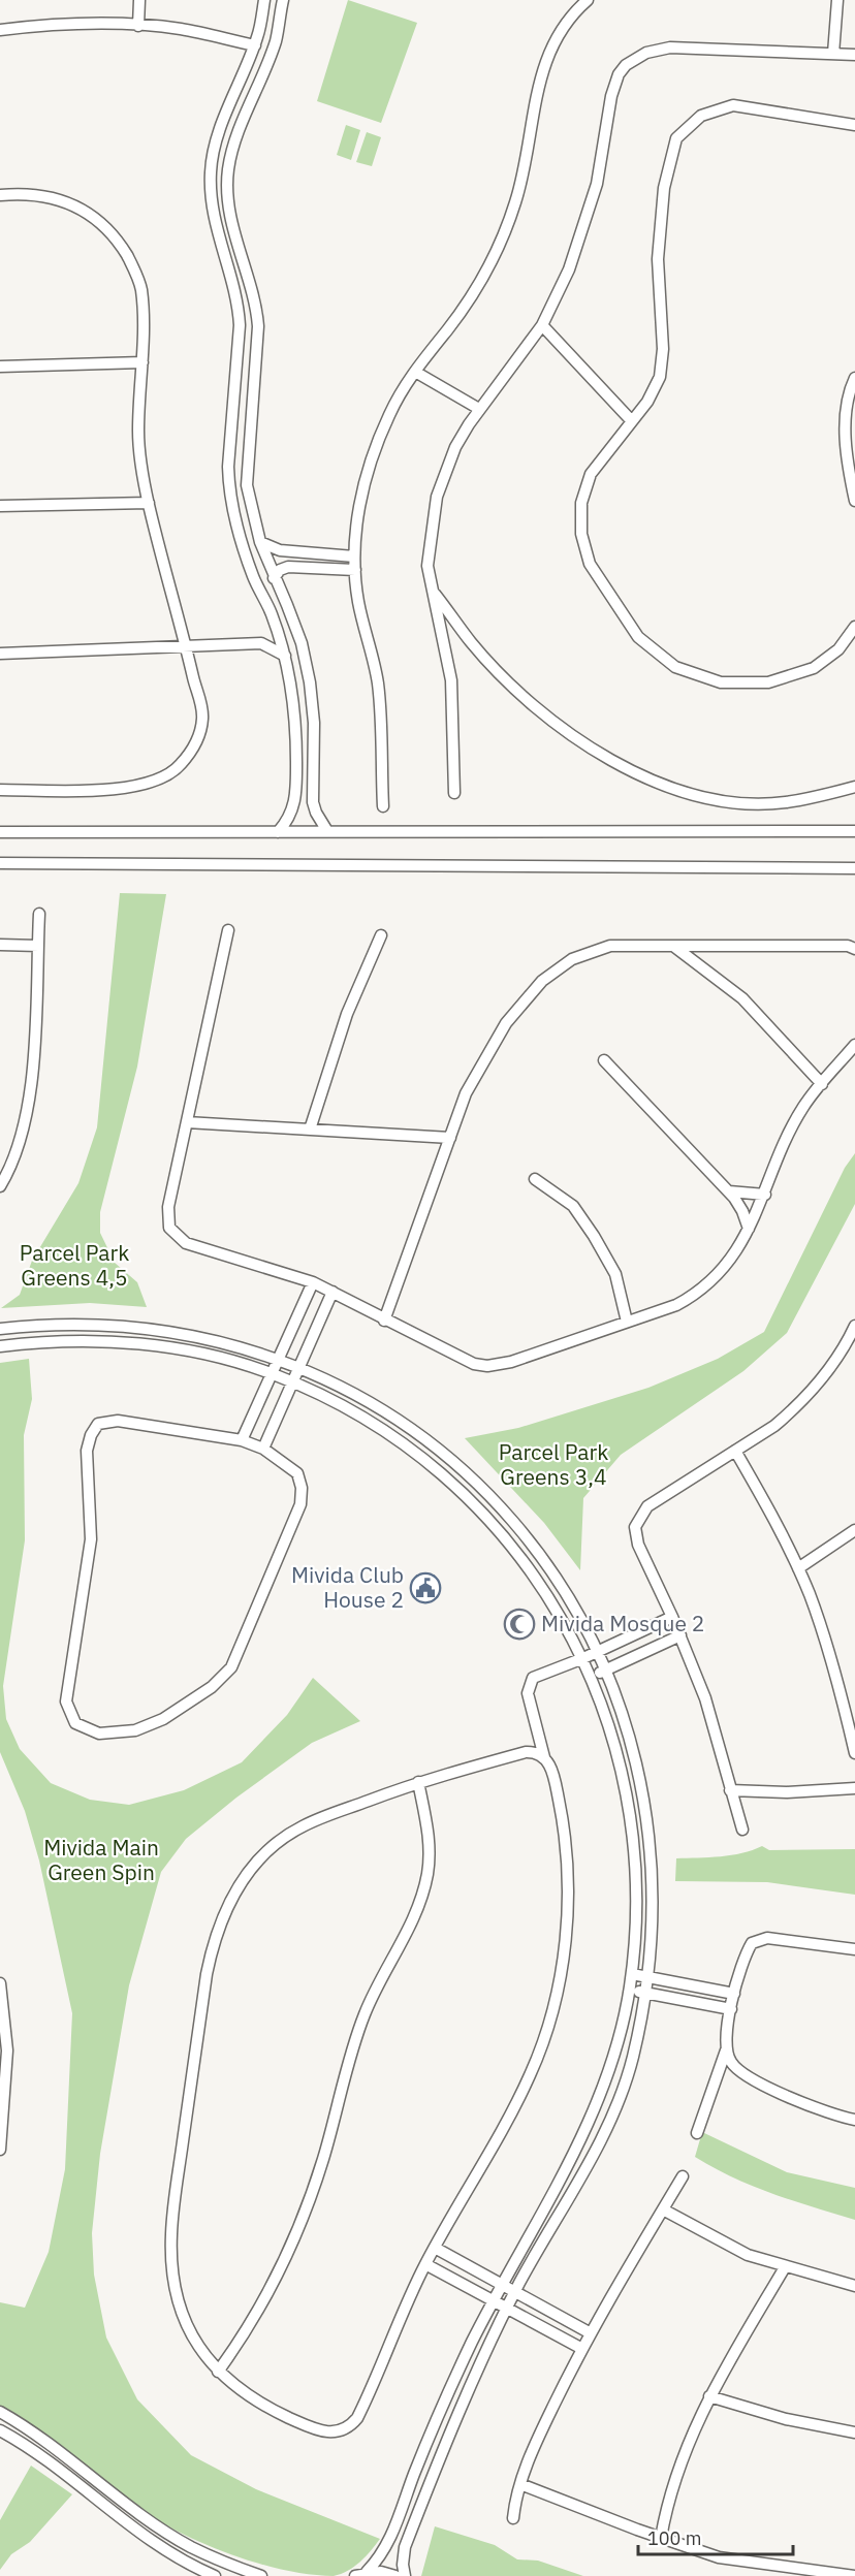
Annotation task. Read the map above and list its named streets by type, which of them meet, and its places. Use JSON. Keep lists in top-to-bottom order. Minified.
{"parks":["Parcel Park Greens 4,5","Parcel Park Greens 3,4","Mivida Main Green Spin"],"places":{"public building":["Mivida Club House 2"],"mosque":["Mivida Mosque 2"]},"scale_bar":"100 m"}
